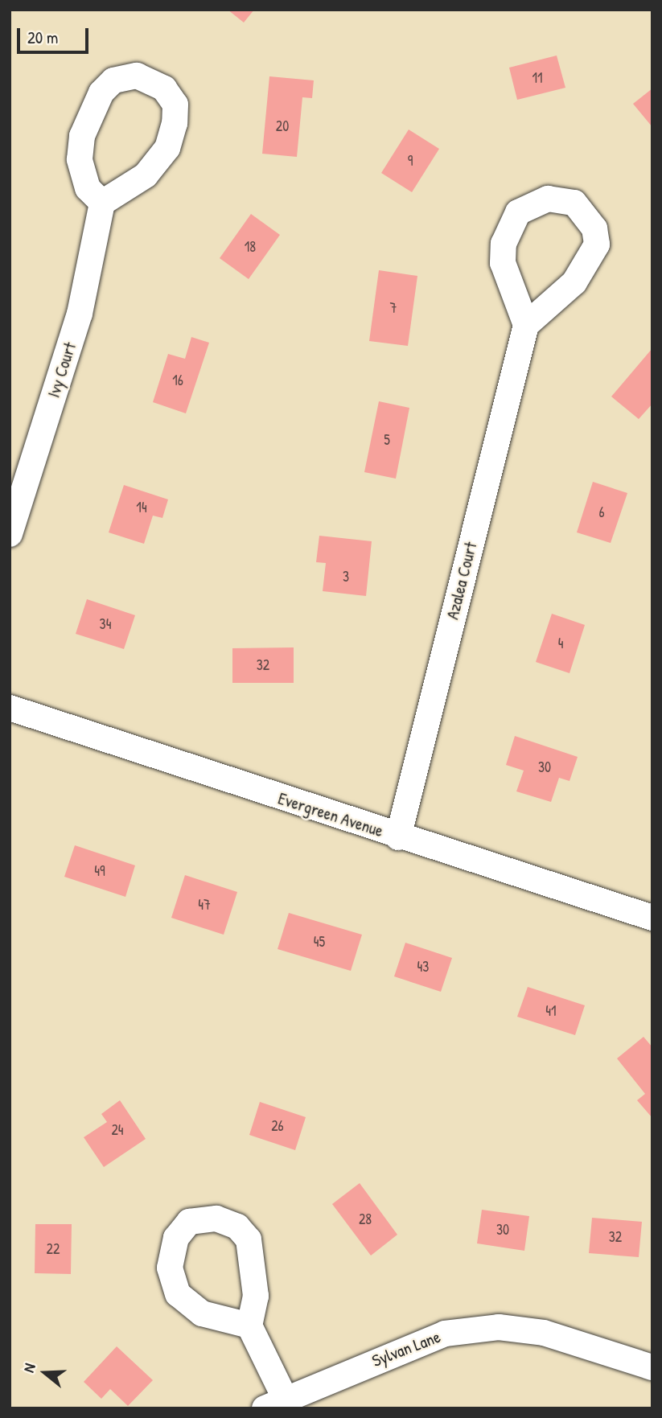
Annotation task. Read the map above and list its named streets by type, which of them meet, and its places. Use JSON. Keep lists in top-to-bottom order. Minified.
{"streets":{"street":["Ivy Court","Azalea Court","Evergreen Avenue","Sylvan Lane"]},"crossings":[["Azalea Court","Evergreen Avenue"]],"house_numbers":["11","20","9","18","7","16","5","14","6","3","34","4","32","30","49","47","45","43","41","26","24","28","30","32","22"],"scale_bar":"20 m","north":"left"}
